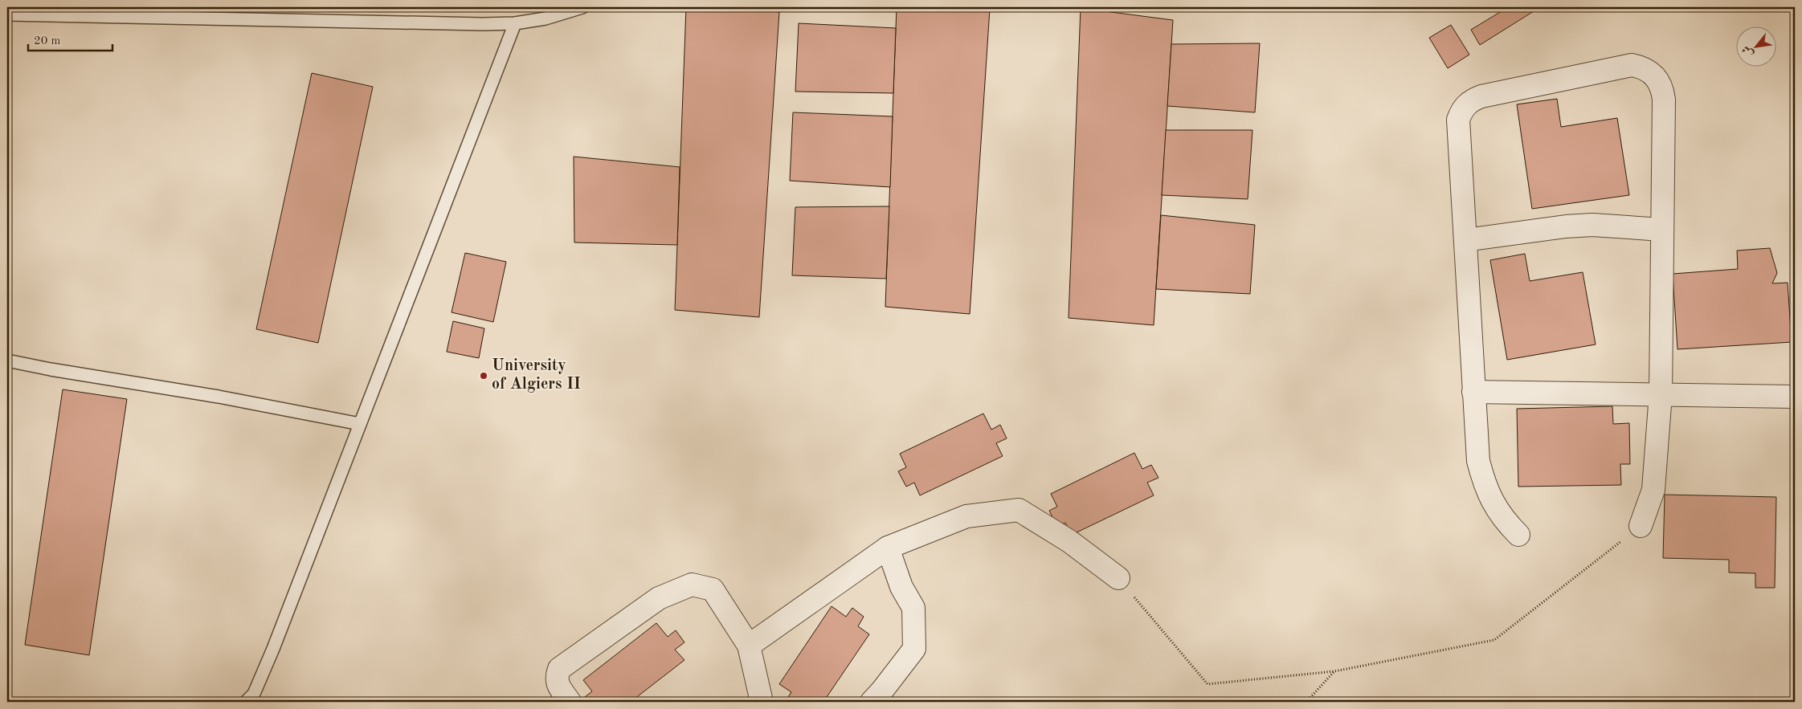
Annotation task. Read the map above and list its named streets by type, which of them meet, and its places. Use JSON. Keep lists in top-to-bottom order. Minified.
{"places":["University of Algiers II"],"scale_bar":"20 m","north":"bottom left"}
